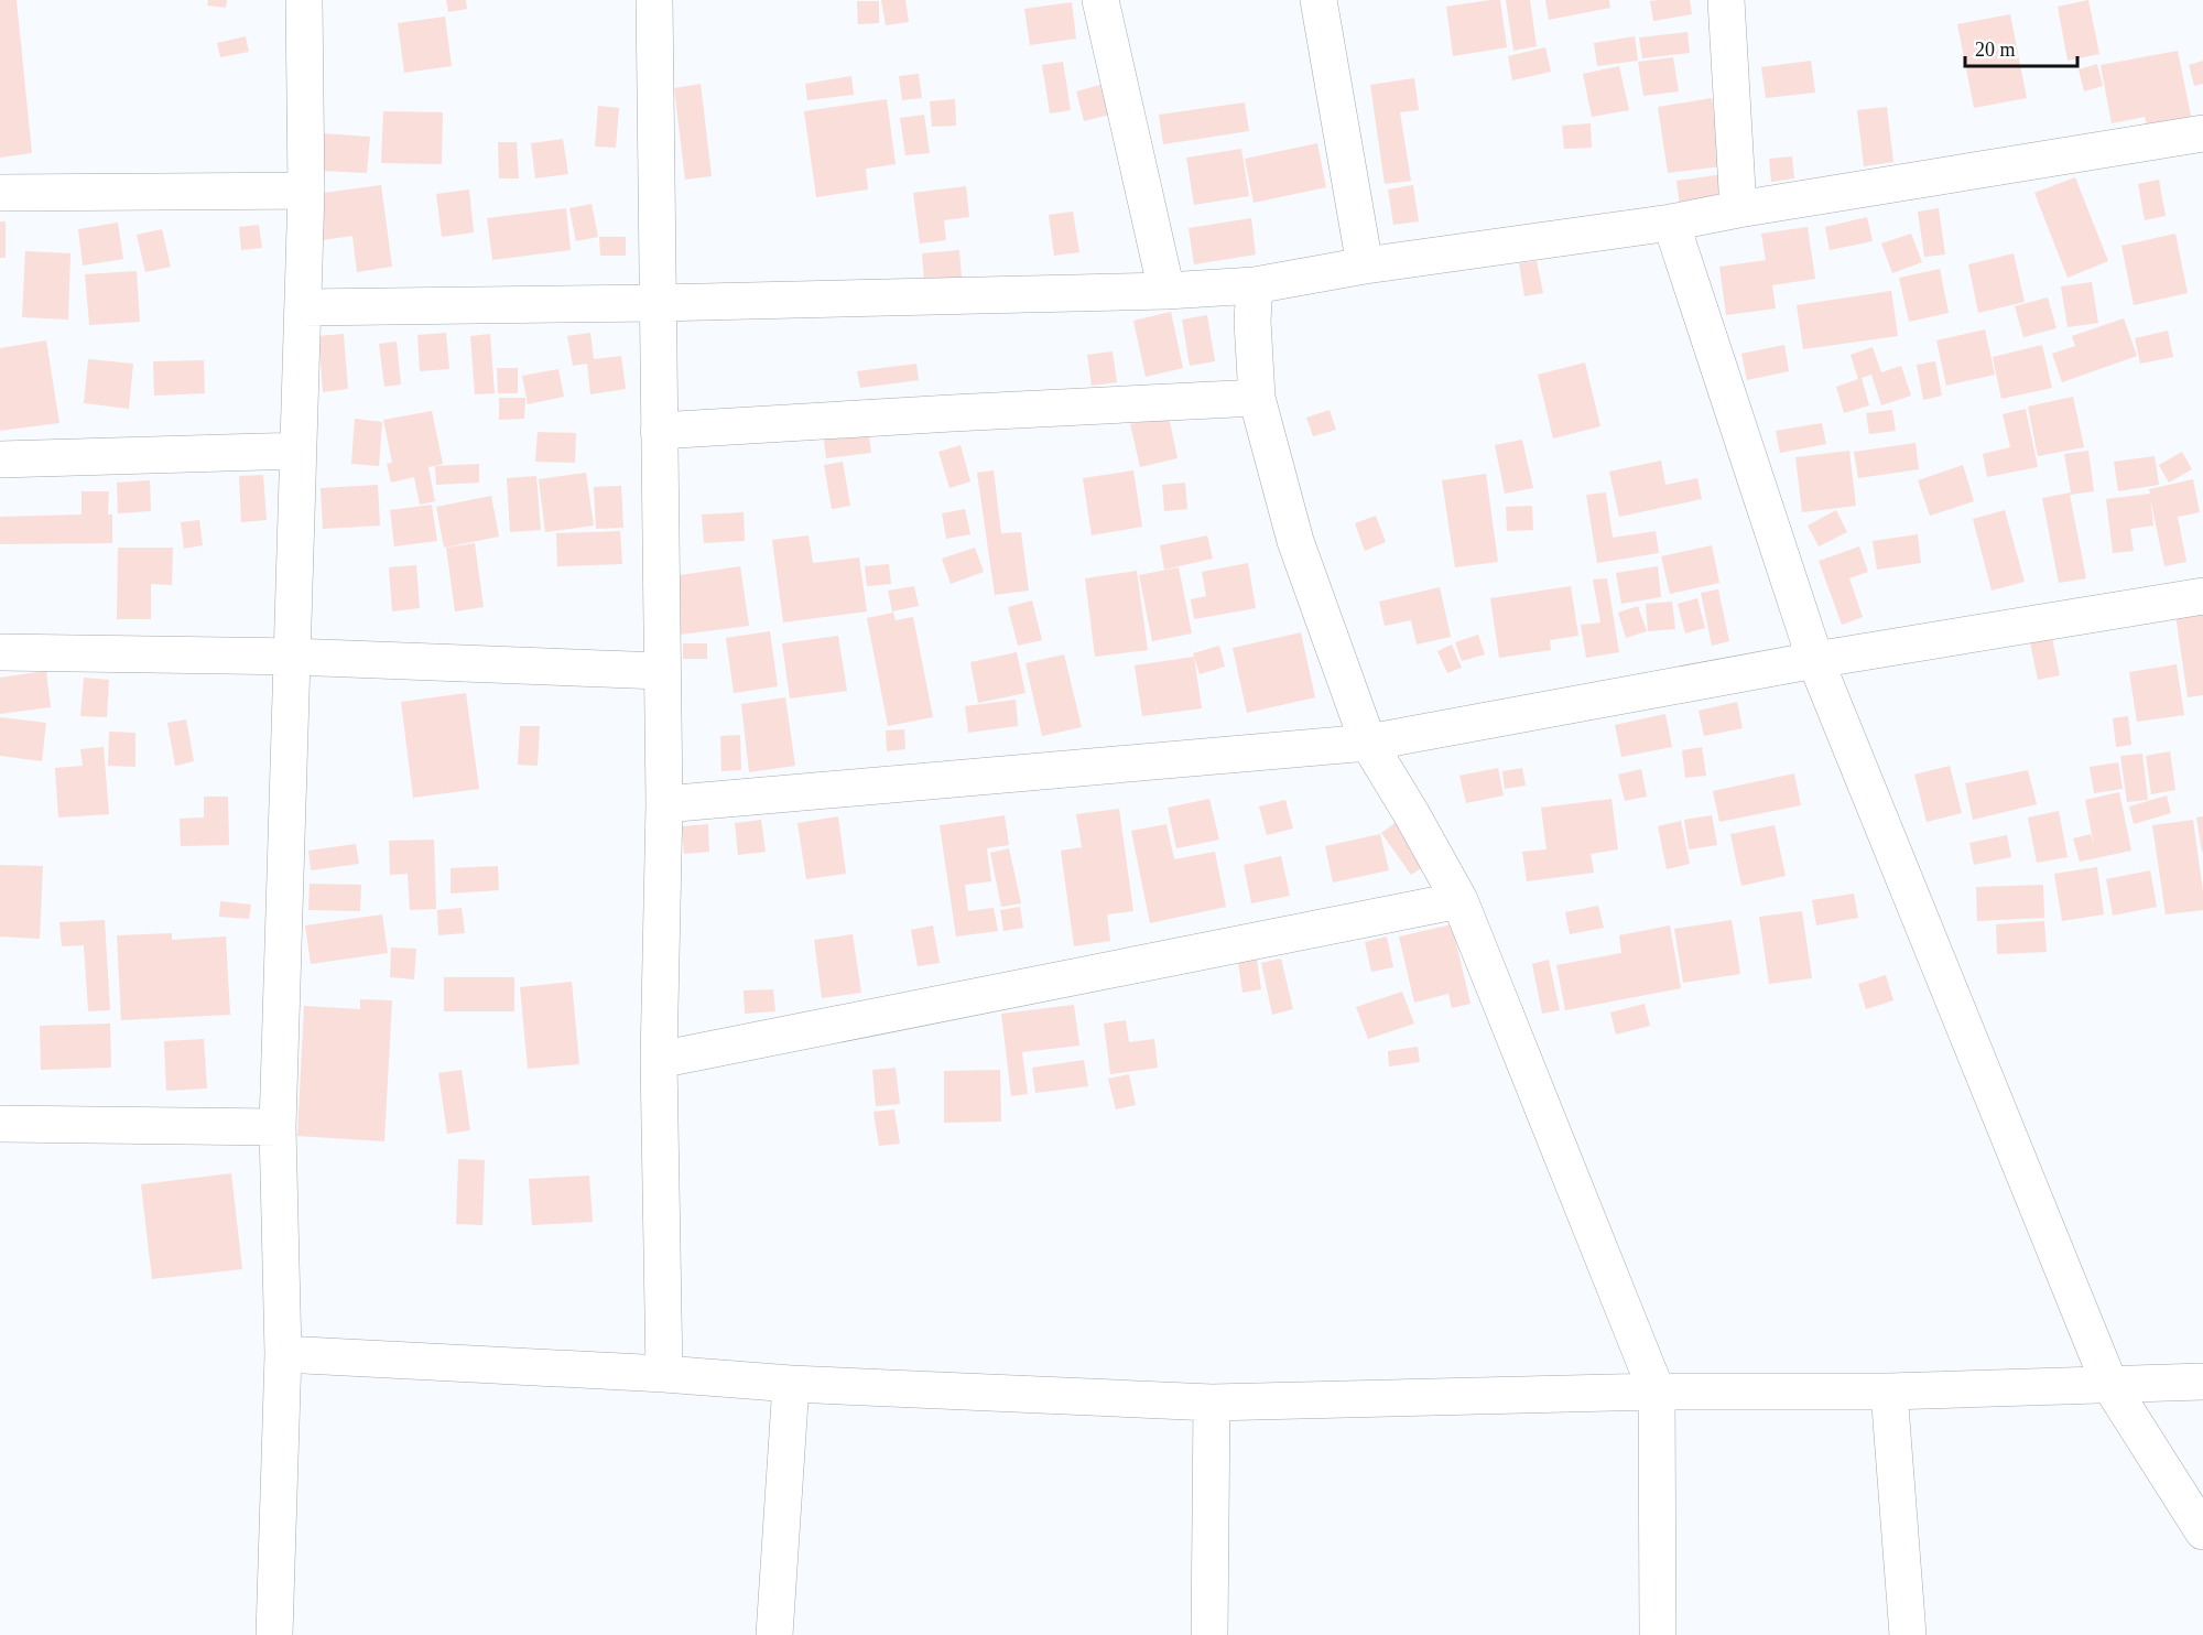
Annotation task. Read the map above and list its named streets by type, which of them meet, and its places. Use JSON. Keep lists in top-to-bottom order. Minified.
{"scale_bar":"20 m"}
